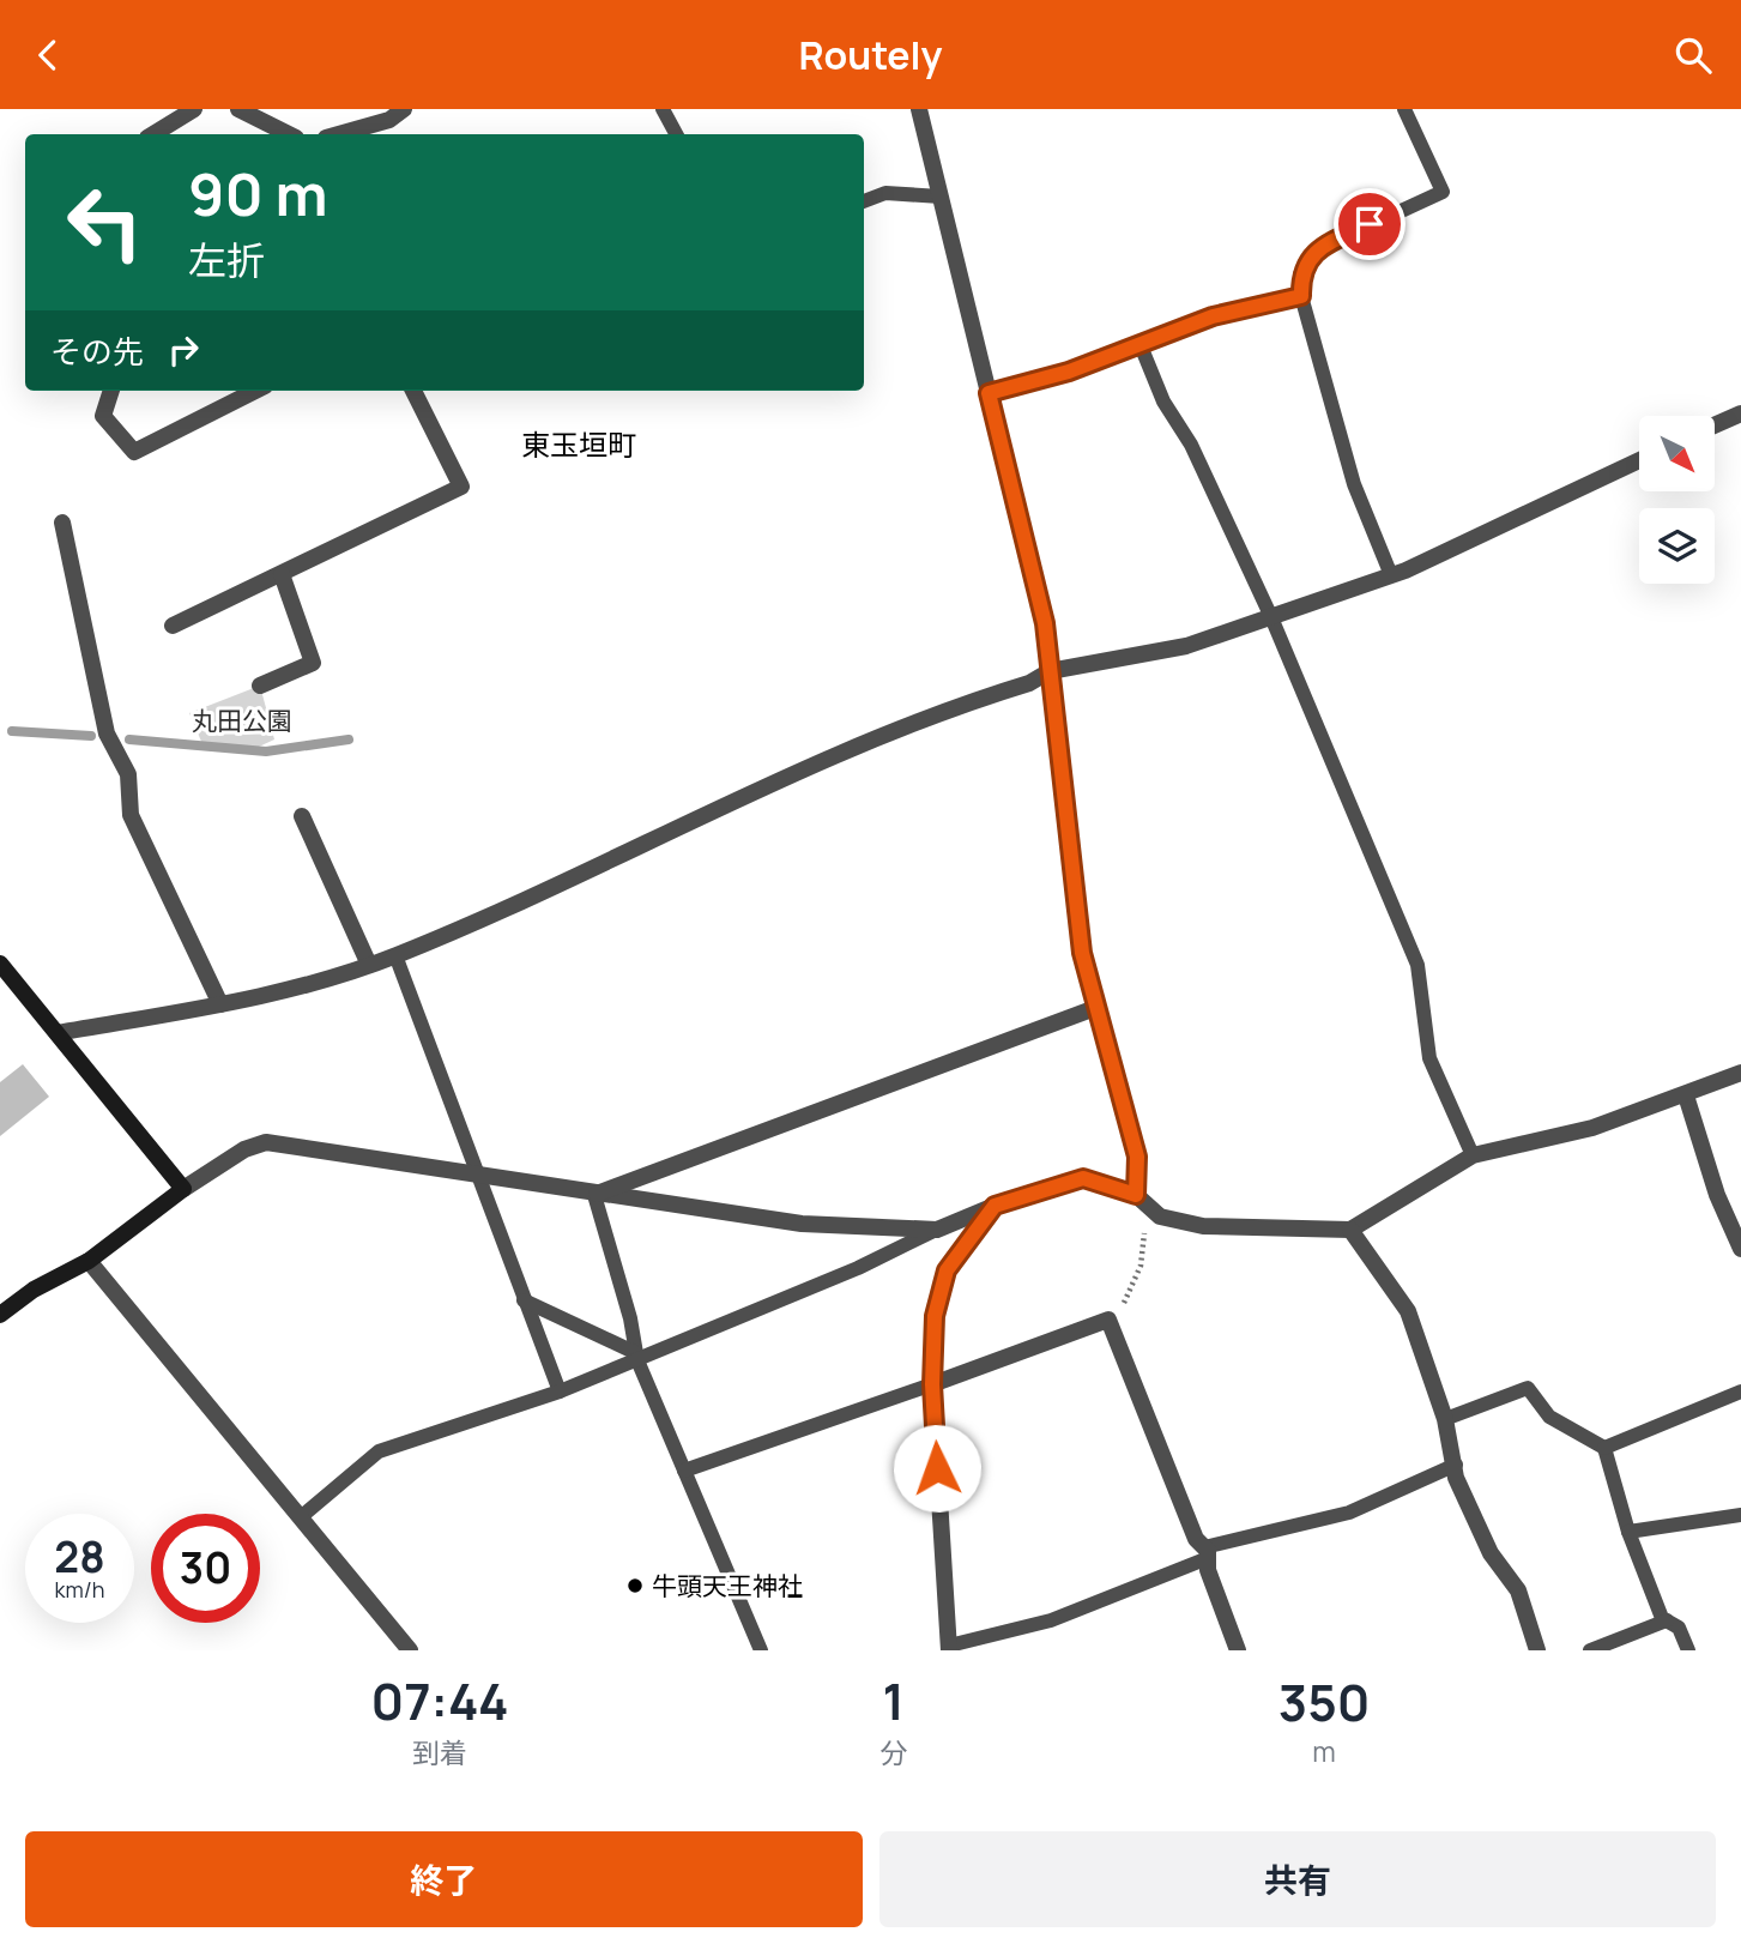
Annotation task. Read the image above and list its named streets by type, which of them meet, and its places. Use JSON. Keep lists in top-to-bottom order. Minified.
{"districts":["東玉垣町"],"parks":["丸田公園"],"places":["牛頭天王神社"],"north":"bottom right","page":{"header":"Routely","turn":["90 m","左折"],"then":"その先","speed":"28 km/h","limit":"30","eta":["07:44","到着","1","分","350","m"],"buttons":["終了","共有"]}}
